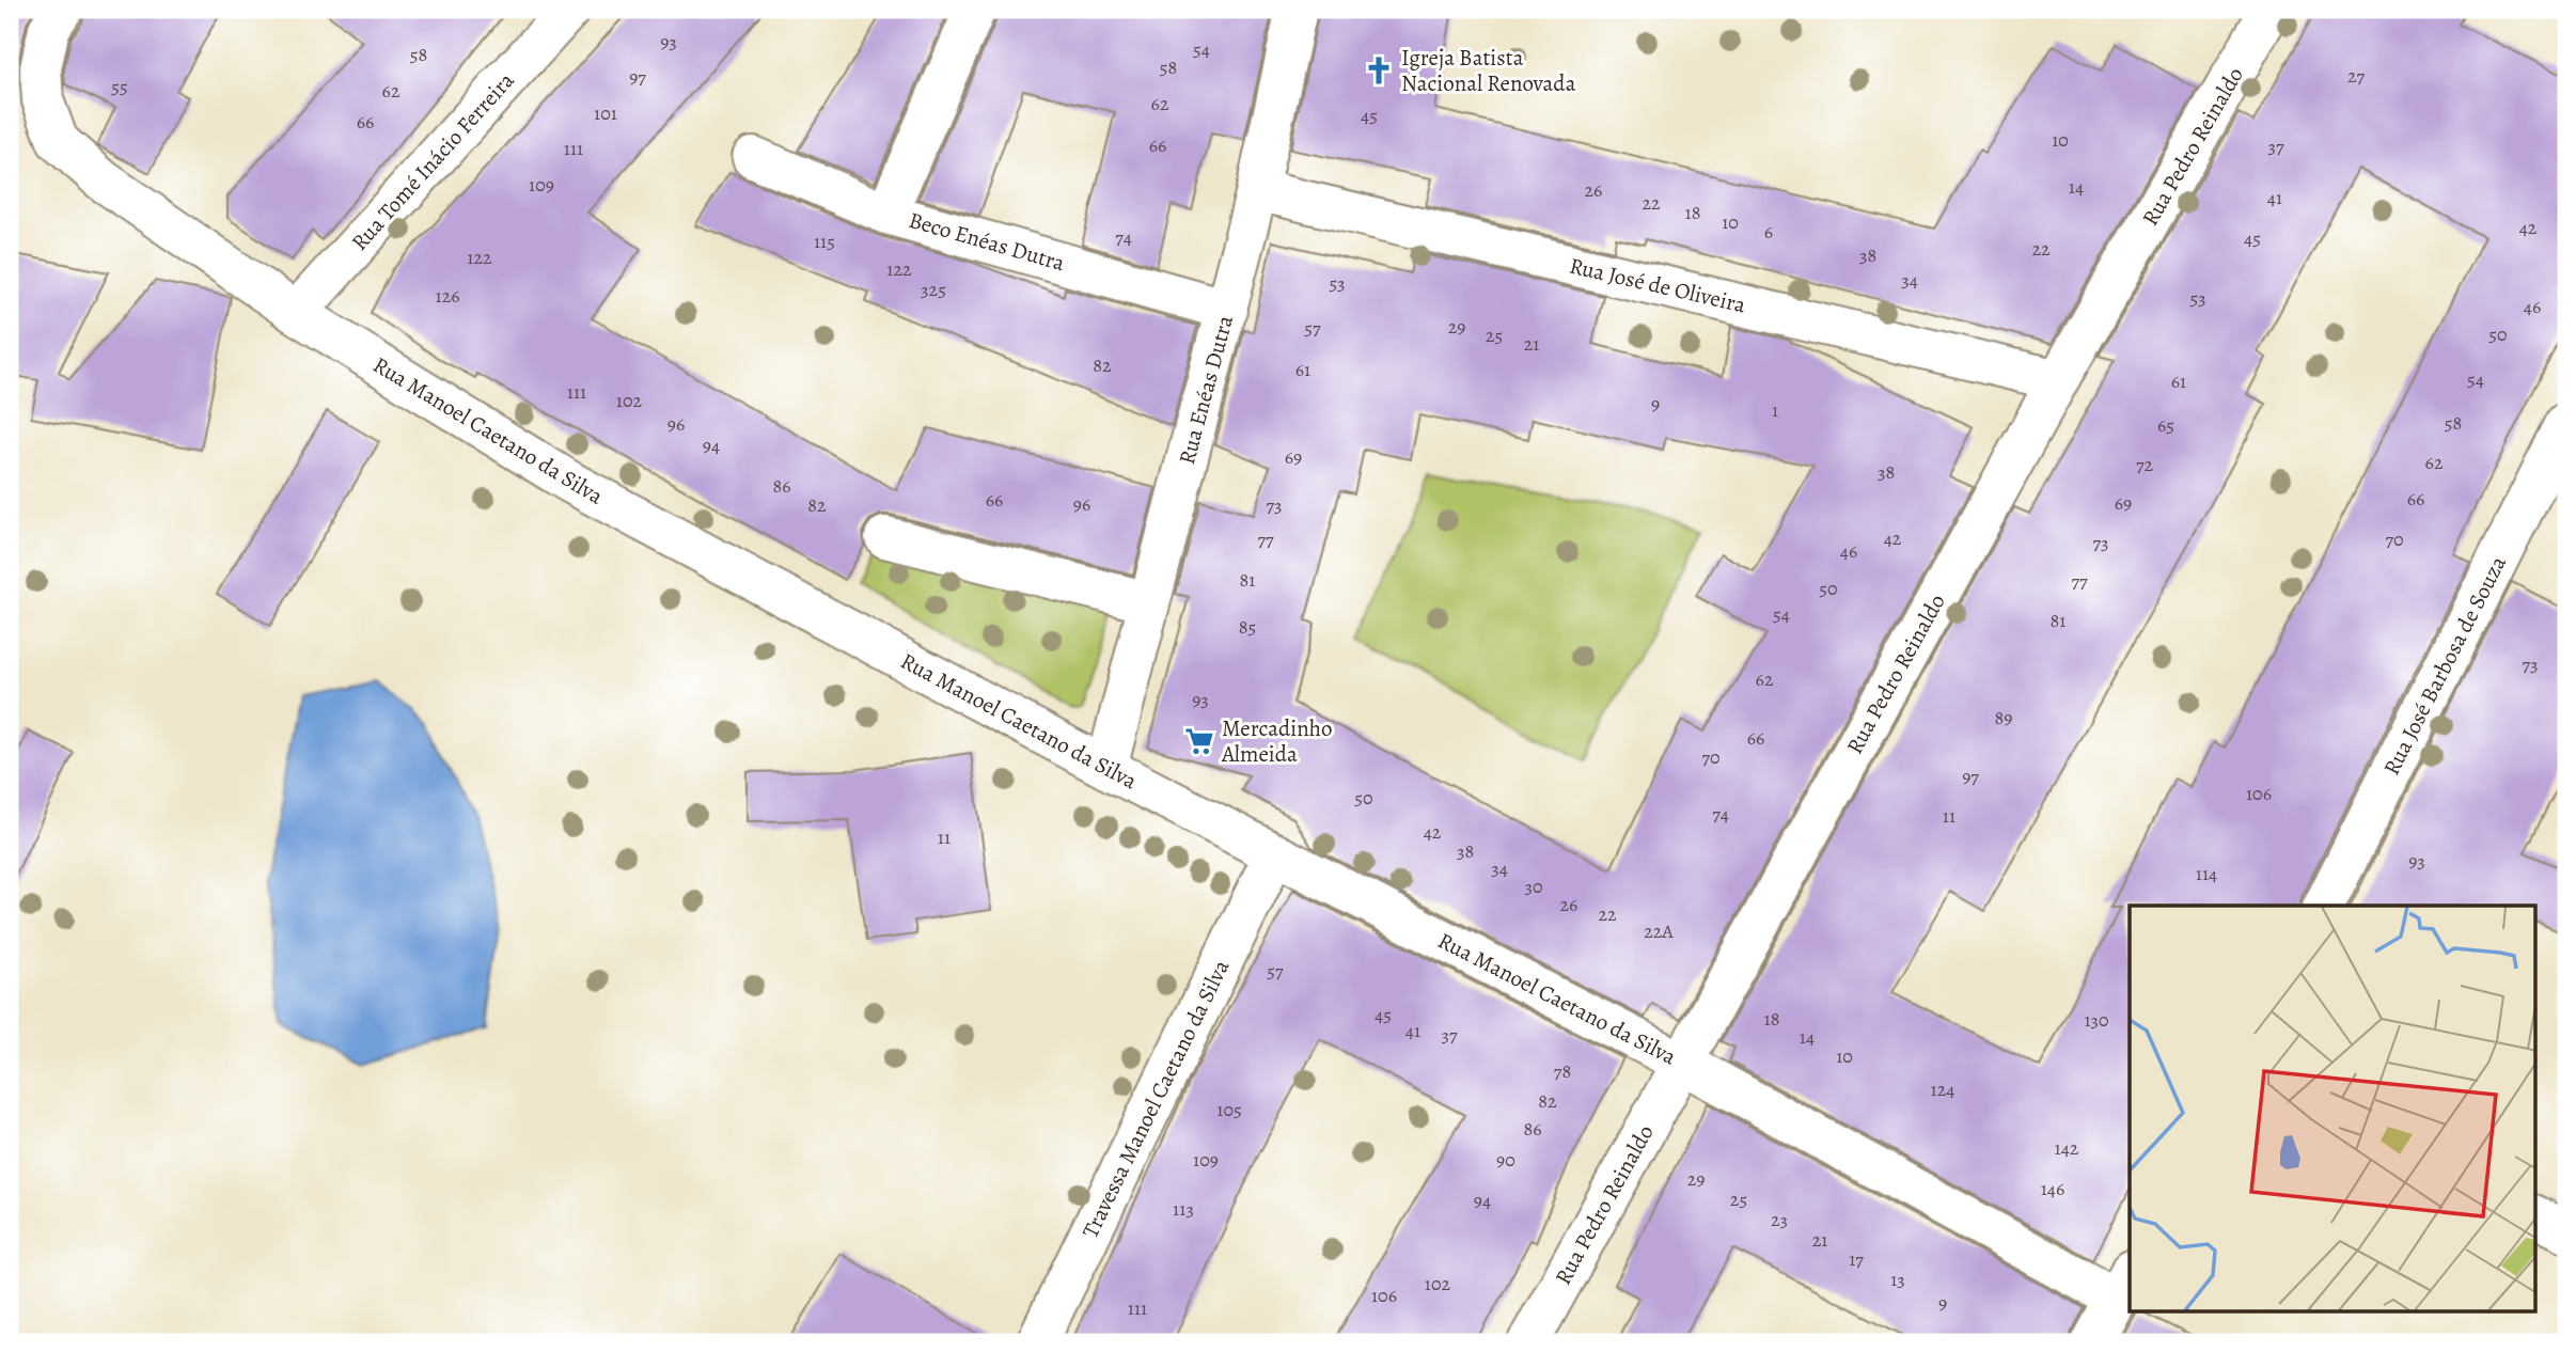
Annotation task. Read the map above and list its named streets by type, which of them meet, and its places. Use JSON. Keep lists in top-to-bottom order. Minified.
{"streets":{"street":["Rua Pedro Reinaldo","Rua Tomé Inácio Ferreira","Beco Enéas Dutra","Rua José de Oliveira","Rua Enéas Dutra","Rua Manoel Caetano da Silva","Rua José Barbosa de Souza","Travessa Manoel Caetano da Silva"]},"crossings":[["Rua Pedro Reinaldo","Rua José de Oliveira"],["Rua Pedro Reinaldo","Rua Manoel Caetano da Silva"],["Rua Tomé Inácio Ferreira","Rua Manoel Caetano da Silva"],["Beco Enéas Dutra","Rua Enéas Dutra"],["Rua José de Oliveira","Rua Enéas Dutra"],["Rua Enéas Dutra","Rua Manoel Caetano da Silva"],["Rua Manoel Caetano da Silva","Travessa Manoel Caetano da Silva"]],"places":{"church":["Igreja Batista Nacional Renovada"],"supermarket":["Mercadinho Almeida"]},"house_numbers":["93","54","58","58","27","97","55","62","62","101","45","66","10","66","37","111","109","14","26","41","22","18","10","42","6","74","45","115","22","38","122","122","34","53","325","126","53","46","29","57","50","25","21","82","61","54","61","111","102","9","1","58","96","65","94","69","62","72","38","86","66","66","69","96","82","73","42","77","70","73","46","81","77","50","54","81","85","73","62","93","89","66","70","97","106","50","74","11","42","11","38","93","34","114","30","26","22","22A","57","45","18","130","41","37","14","10","78","124","82","105","86","142","109","90","29","146","25","94","113","23","21","17","13","102","106","9","111"]}
